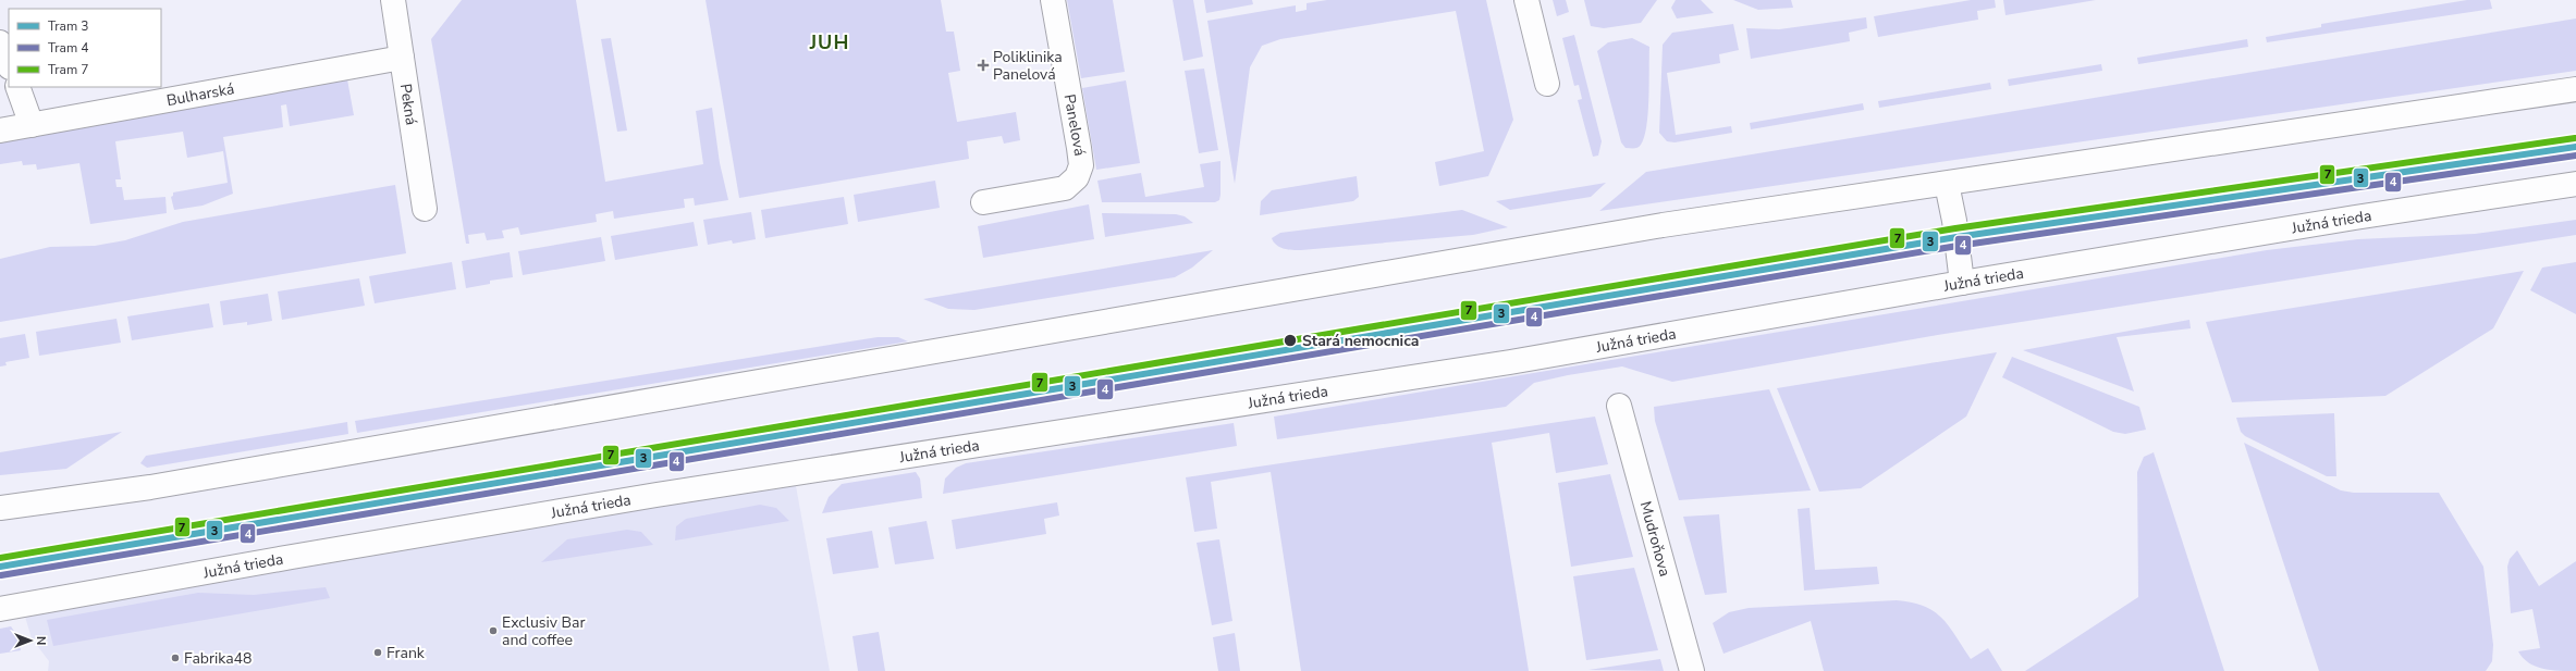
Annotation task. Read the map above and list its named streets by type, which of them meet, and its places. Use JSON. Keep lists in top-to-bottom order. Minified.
{"streets":{"street":["Bulharská","Pekná","Panelová","Južná trieda","Mudroňova"]},"crossings":[["Bulharská","Pekná"]],"districts":["JUH"],"places":{"health":["Poliklinika Panelová"],"other":["Stará nemocnica","Exclusiv Bar and coffee","Frank","Fabrika48"]},"lines":["tram line 7","tram line 3","tram line 4"],"legend":["Tram 3","Tram 4","Tram 7"],"north":"right"}
